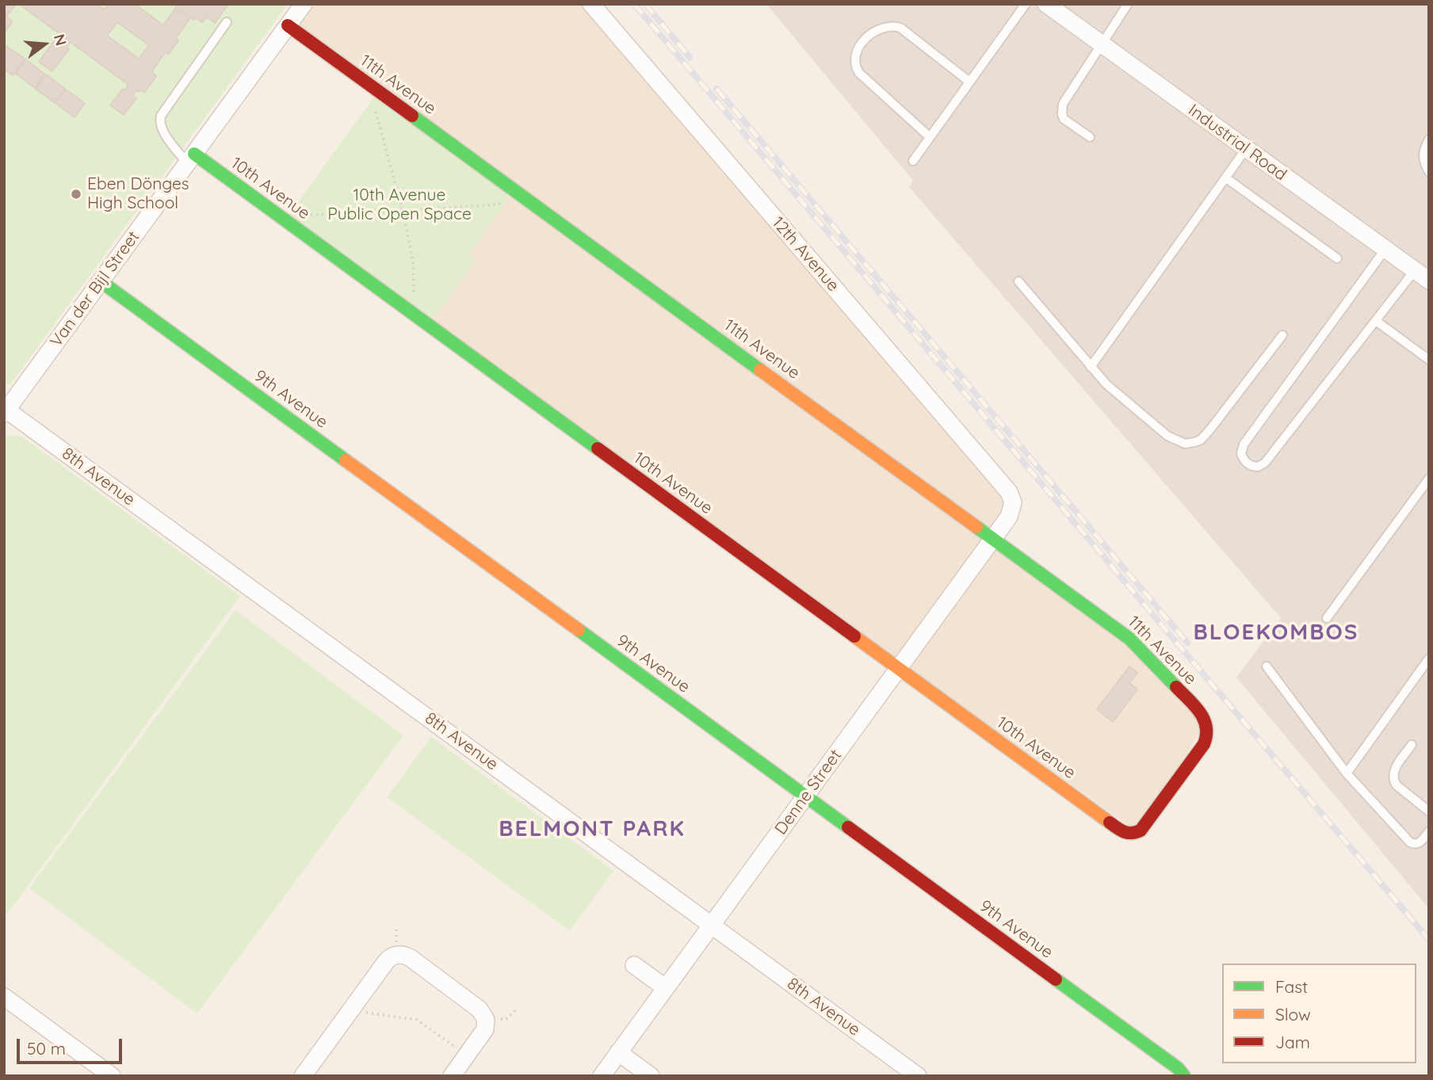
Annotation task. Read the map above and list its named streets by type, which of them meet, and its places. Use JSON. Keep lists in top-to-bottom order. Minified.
{"streets":{"street":["11th Avenue","Industrial Road","10th Avenue","12th Avenue","Van der Bijl Street","9th Avenue","8th Avenue","Denne Street"]},"crossings":[["11th Avenue","10th Avenue"],["11th Avenue","Van der Bijl Street"],["11th Avenue","Denne Street"],["10th Avenue","Van der Bijl Street"],["10th Avenue","Denne Street"],["12th Avenue","Denne Street"],["Van der Bijl Street","9th Avenue"],["Van der Bijl Street","8th Avenue"],["9th Avenue","Denne Street"],["8th Avenue","Denne Street"]],"districts":["BLOEKOMBOS","BELMONT PARK"],"parks":["10th Avenue Public Open Space"],"places":["Eben Dönges High School"],"legend":["Fast","Slow","Jam"],"scale_bar":"50 m","north":"right"}
